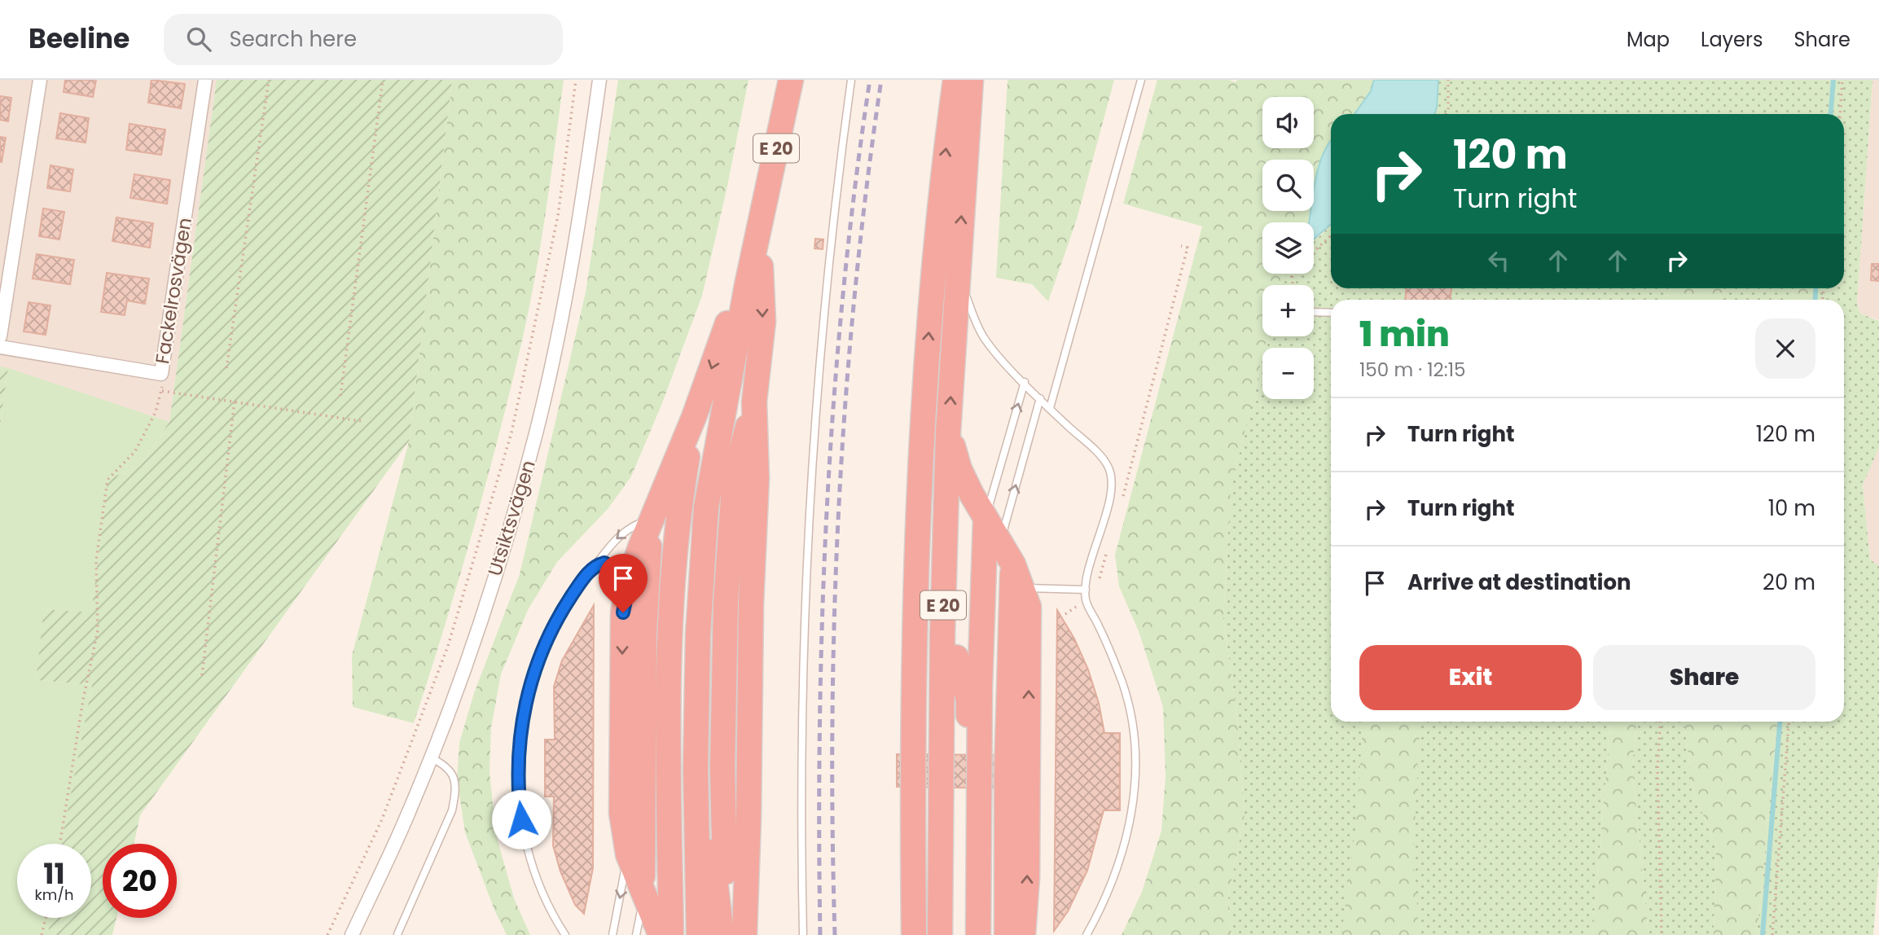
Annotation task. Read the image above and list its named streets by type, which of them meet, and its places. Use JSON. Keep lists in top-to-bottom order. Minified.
{"streets":{"highway":["E 20"],"street":["Fackelrosvägen","Utsiktsvägen"]},"page":{"header":"Beeline","search":"Search here","nav":["Map","Layers","Share"],"map_buttons":["+","−"],"turn":["120 m","Turn right"],"heading":["1 min","150 m · 12:15"],"list":[{"name":"Turn right","value":"120 m"},{"name":"Turn right","value":"10 m"},{"name":"Arrive at destination","value":"20 m"}],"buttons":["Exit","Share"],"speed":"11 km/h","limit":"20"}}
